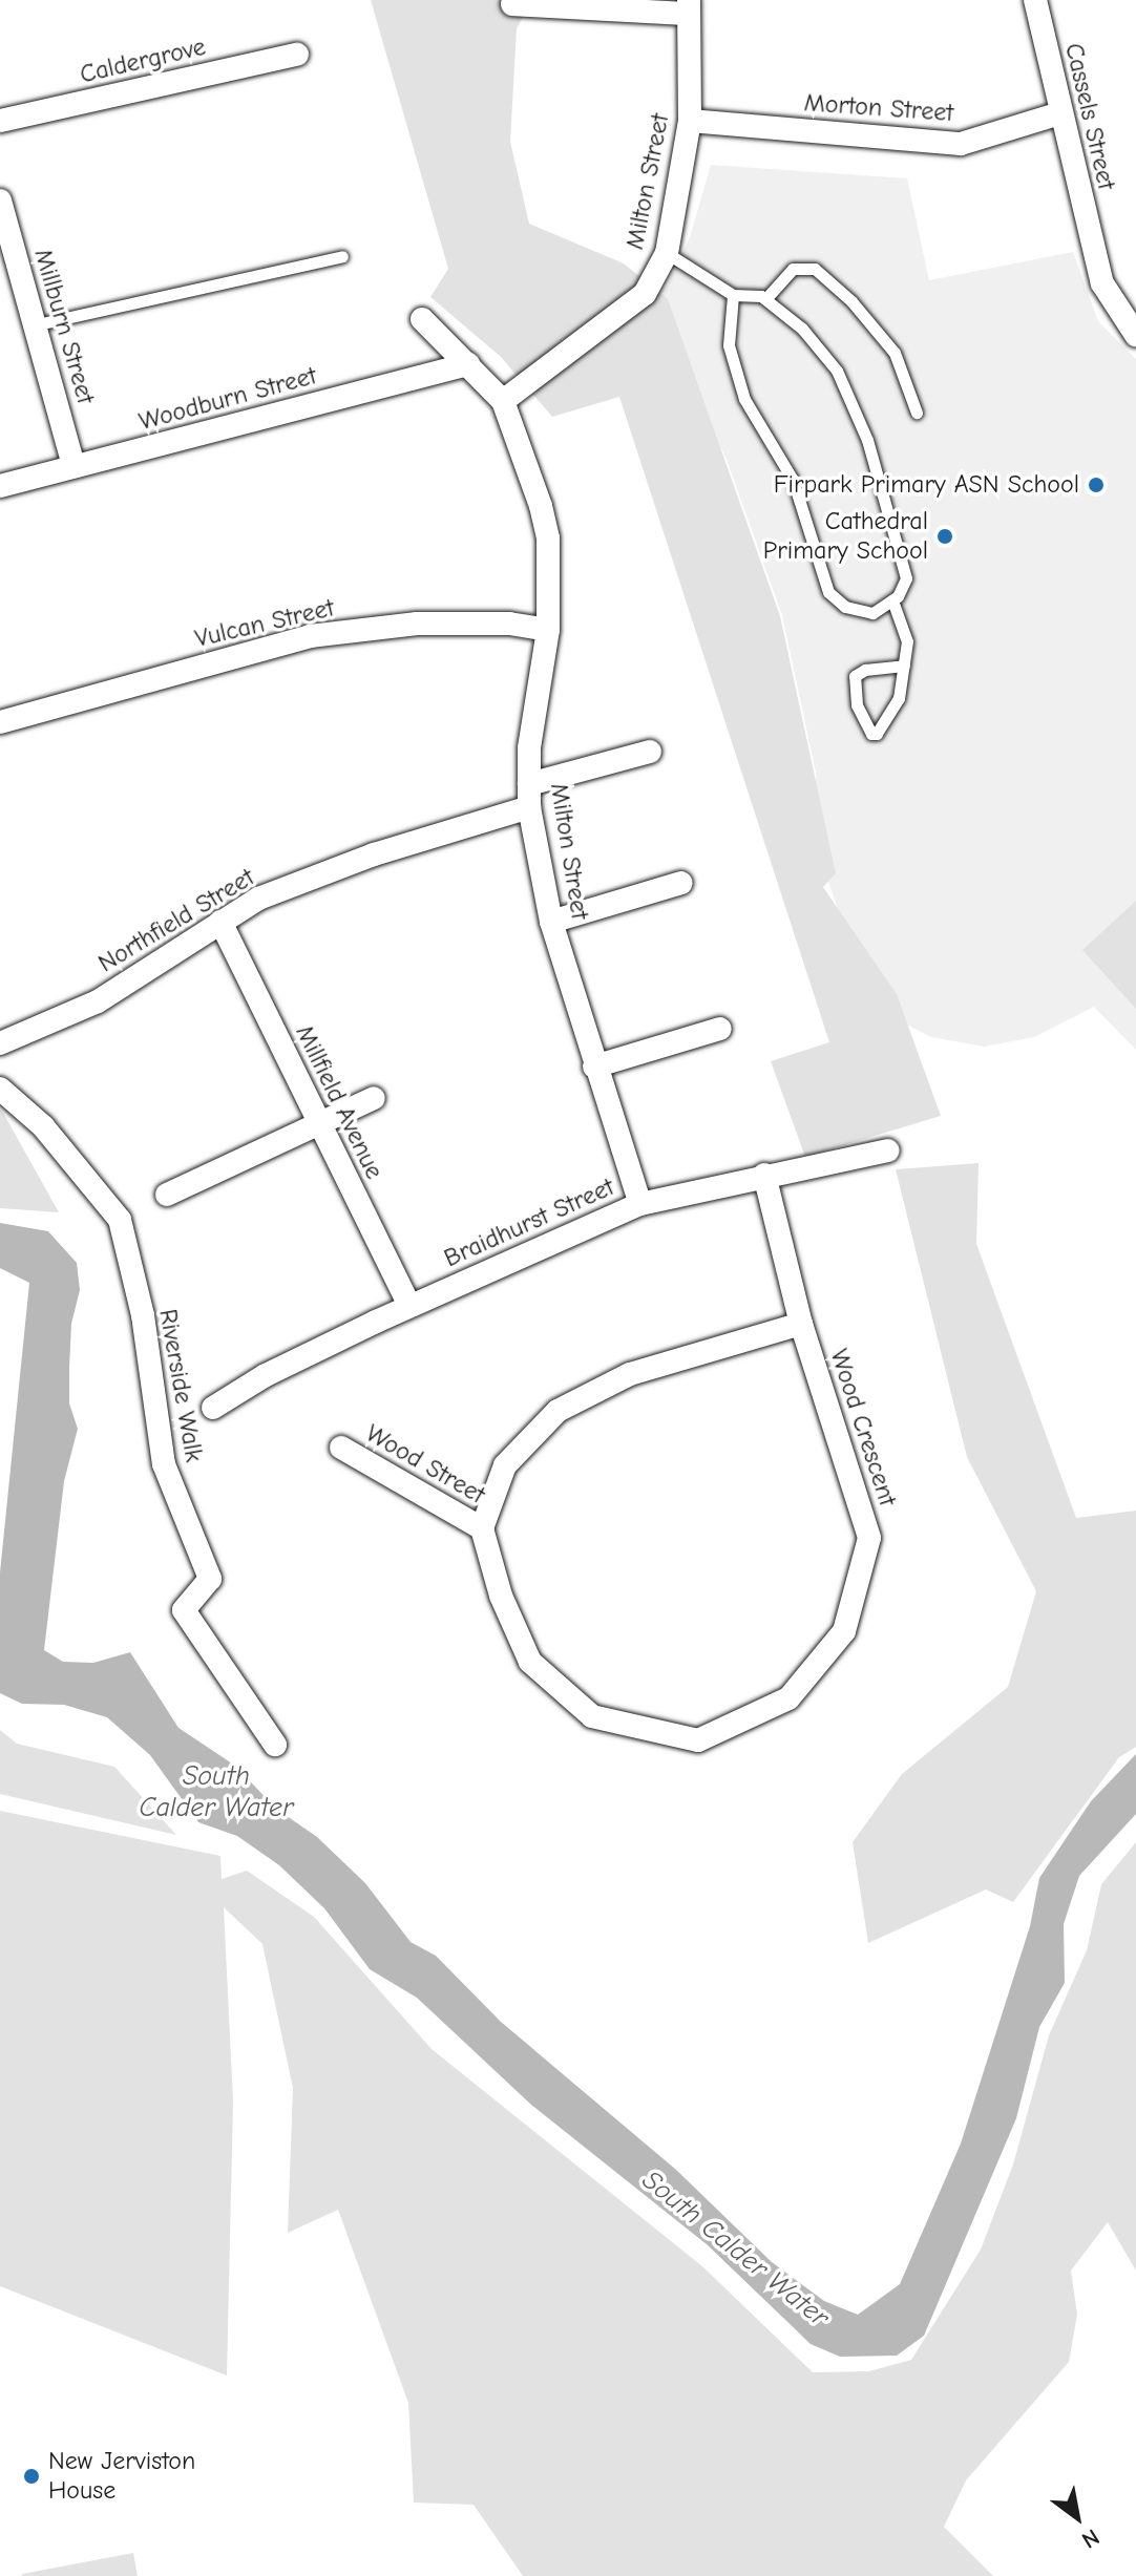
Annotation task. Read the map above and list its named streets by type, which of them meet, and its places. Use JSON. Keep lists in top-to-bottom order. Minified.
{"streets":{"street":["Caldergrove","Morton Street","Cassels Street","Milton Street","Millburn Street","Woodburn Street","Vulcan Street","Northfield Street","Millfield Avenue","Braidhurst Street","Riverside Walk","Wood Crescent","Wood Street"]},"crossings":[["Morton Street","Cassels Street"],["Morton Street","Milton Street"],["Milton Street","Woodburn Street"],["Milton Street","Vulcan Street"],["Milton Street","Northfield Street"],["Milton Street","Braidhurst Street"],["Millburn Street","Woodburn Street"],["Northfield Street","Millfield Avenue"],["Millfield Avenue","Braidhurst Street"],["Braidhurst Street","Wood Crescent"],["Wood Crescent","Wood Street"]],"water":["South Calder Water"],"places":["Firpark Primary ASN School","Cathedral Primary School","New Jerviston House"],"north":"bottom right"}
